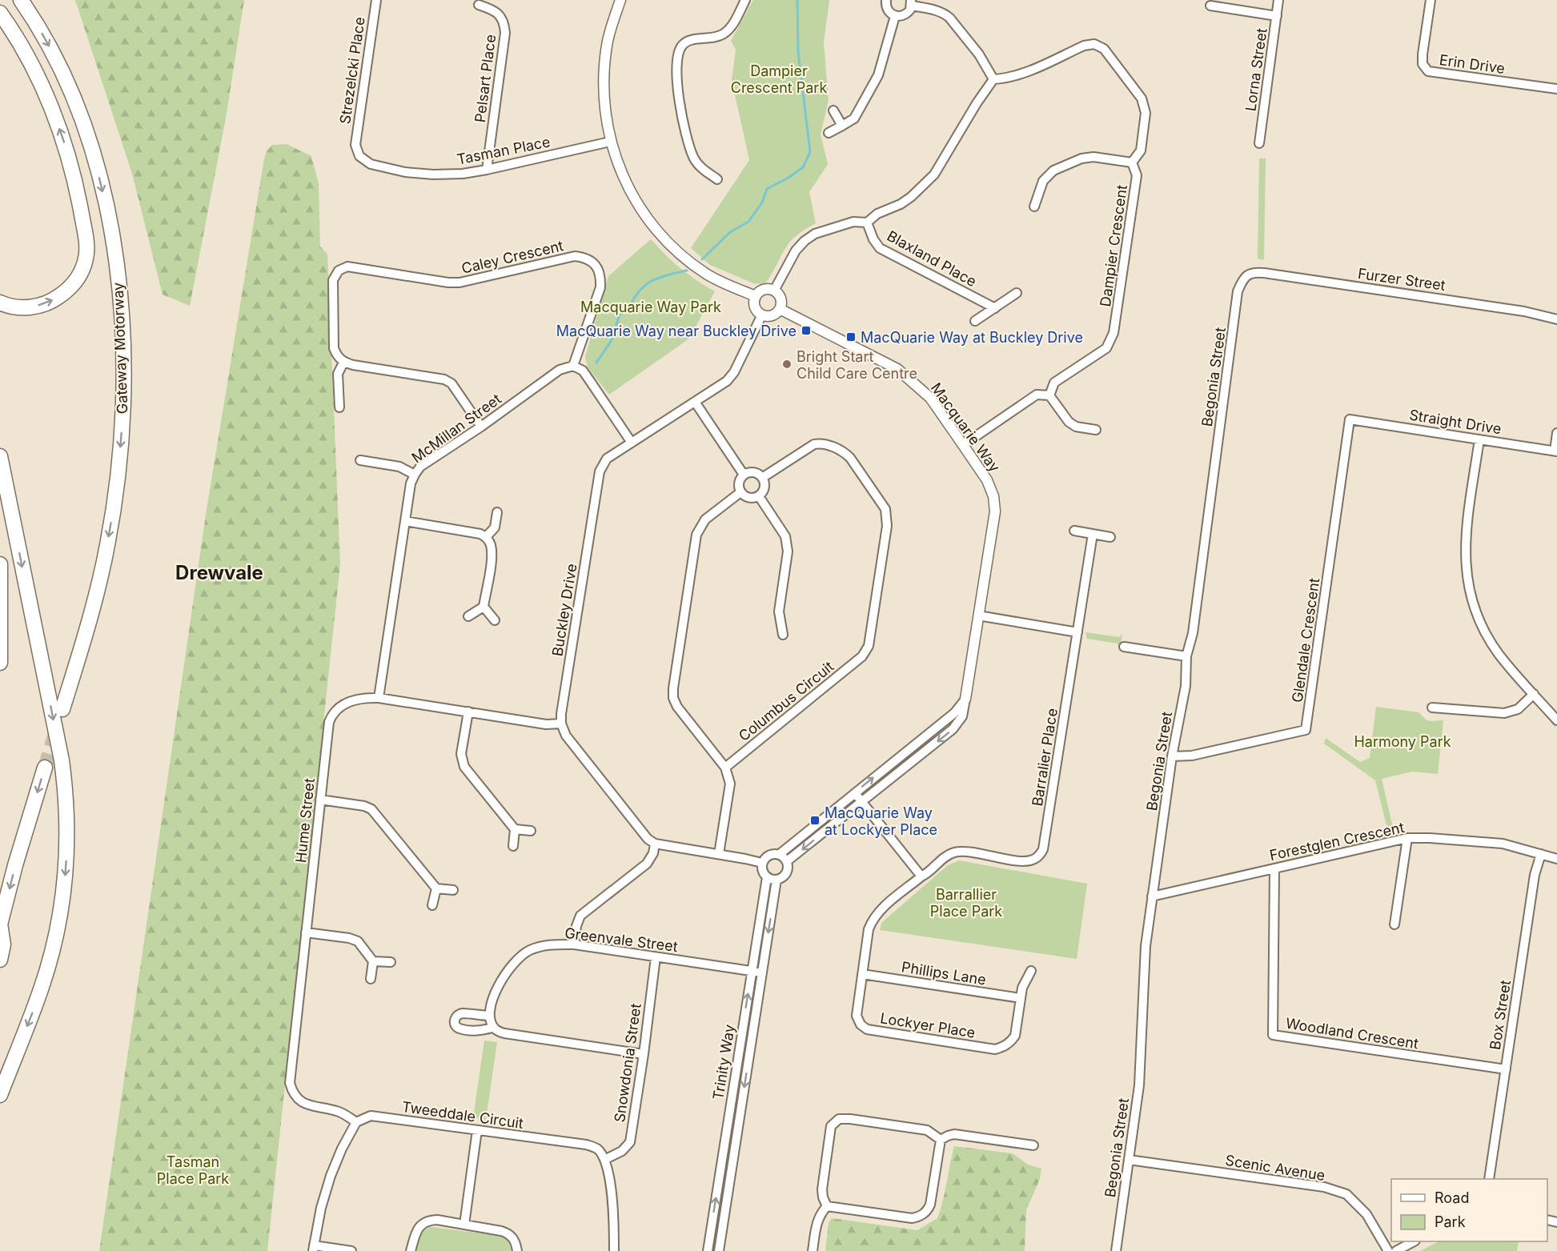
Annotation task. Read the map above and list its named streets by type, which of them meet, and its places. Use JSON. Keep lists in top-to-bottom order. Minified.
{"streets":{"highway":["Gateway Motorway"],"street":["Erin Drive","Lorna Street","Strezelcki Place","Pelsart Place","Tasman Place","Dampier Crescent","Caley Crescent","Blaxland Place","Furzer Street","Begonia Street","Straight Drive","Macquarie Way","McMillan Street","Buckley Drive","Glendale Crescent","Columbus Circuit","Barralier Place","Hume Street","Forestglen Crescent","Greenvale Street","Phillips Lane","Box Street","Lockyer Place","Woodland Crescent","Trinity Way","Snowdonia Street","Tweeddale Circuit","Scenic Avenue"]},"crossings":[["Strezelcki Place","Tasman Place"],["Pelsart Place","Tasman Place"],["Caley Crescent","McMillan Street"],["Furzer Street","Begonia Street"],["Begonia Street","Glendale Crescent"],["Begonia Street","Forestglen Crescent"],["Begonia Street","Scenic Avenue"],["Straight Drive","Glendale Crescent"],["Macquarie Way","Buckley Drive"],["Macquarie Way","Trinity Way"],["McMillan Street","Hume Street"],["Buckley Drive","Hume Street"],["Barralier Place","Lockyer Place"],["Hume Street","Tweeddale Circuit"],["Forestglen Crescent","Box Street"],["Forestglen Crescent","Woodland Crescent"],["Greenvale Street","Trinity Way"],["Greenvale Street","Snowdonia Street"],["Phillips Lane","Lockyer Place"],["Box Street","Woodland Crescent"],["Snowdonia Street","Tweeddale Circuit"]],"districts":["Drewvale"],"parks":["Dampier Crescent Park","Macquarie Way Park","Harmony Park","Barrallier Place Park","Tasman Place Park"],"places":{"transit":["MacQuarie Way near Buckley Drive","MacQuarie Way at Buckley Drive","MacQuarie Way at Lockyer Place"],"other":["Bright Start Child Care Centre"]},"legend":["Road","Park"]}
